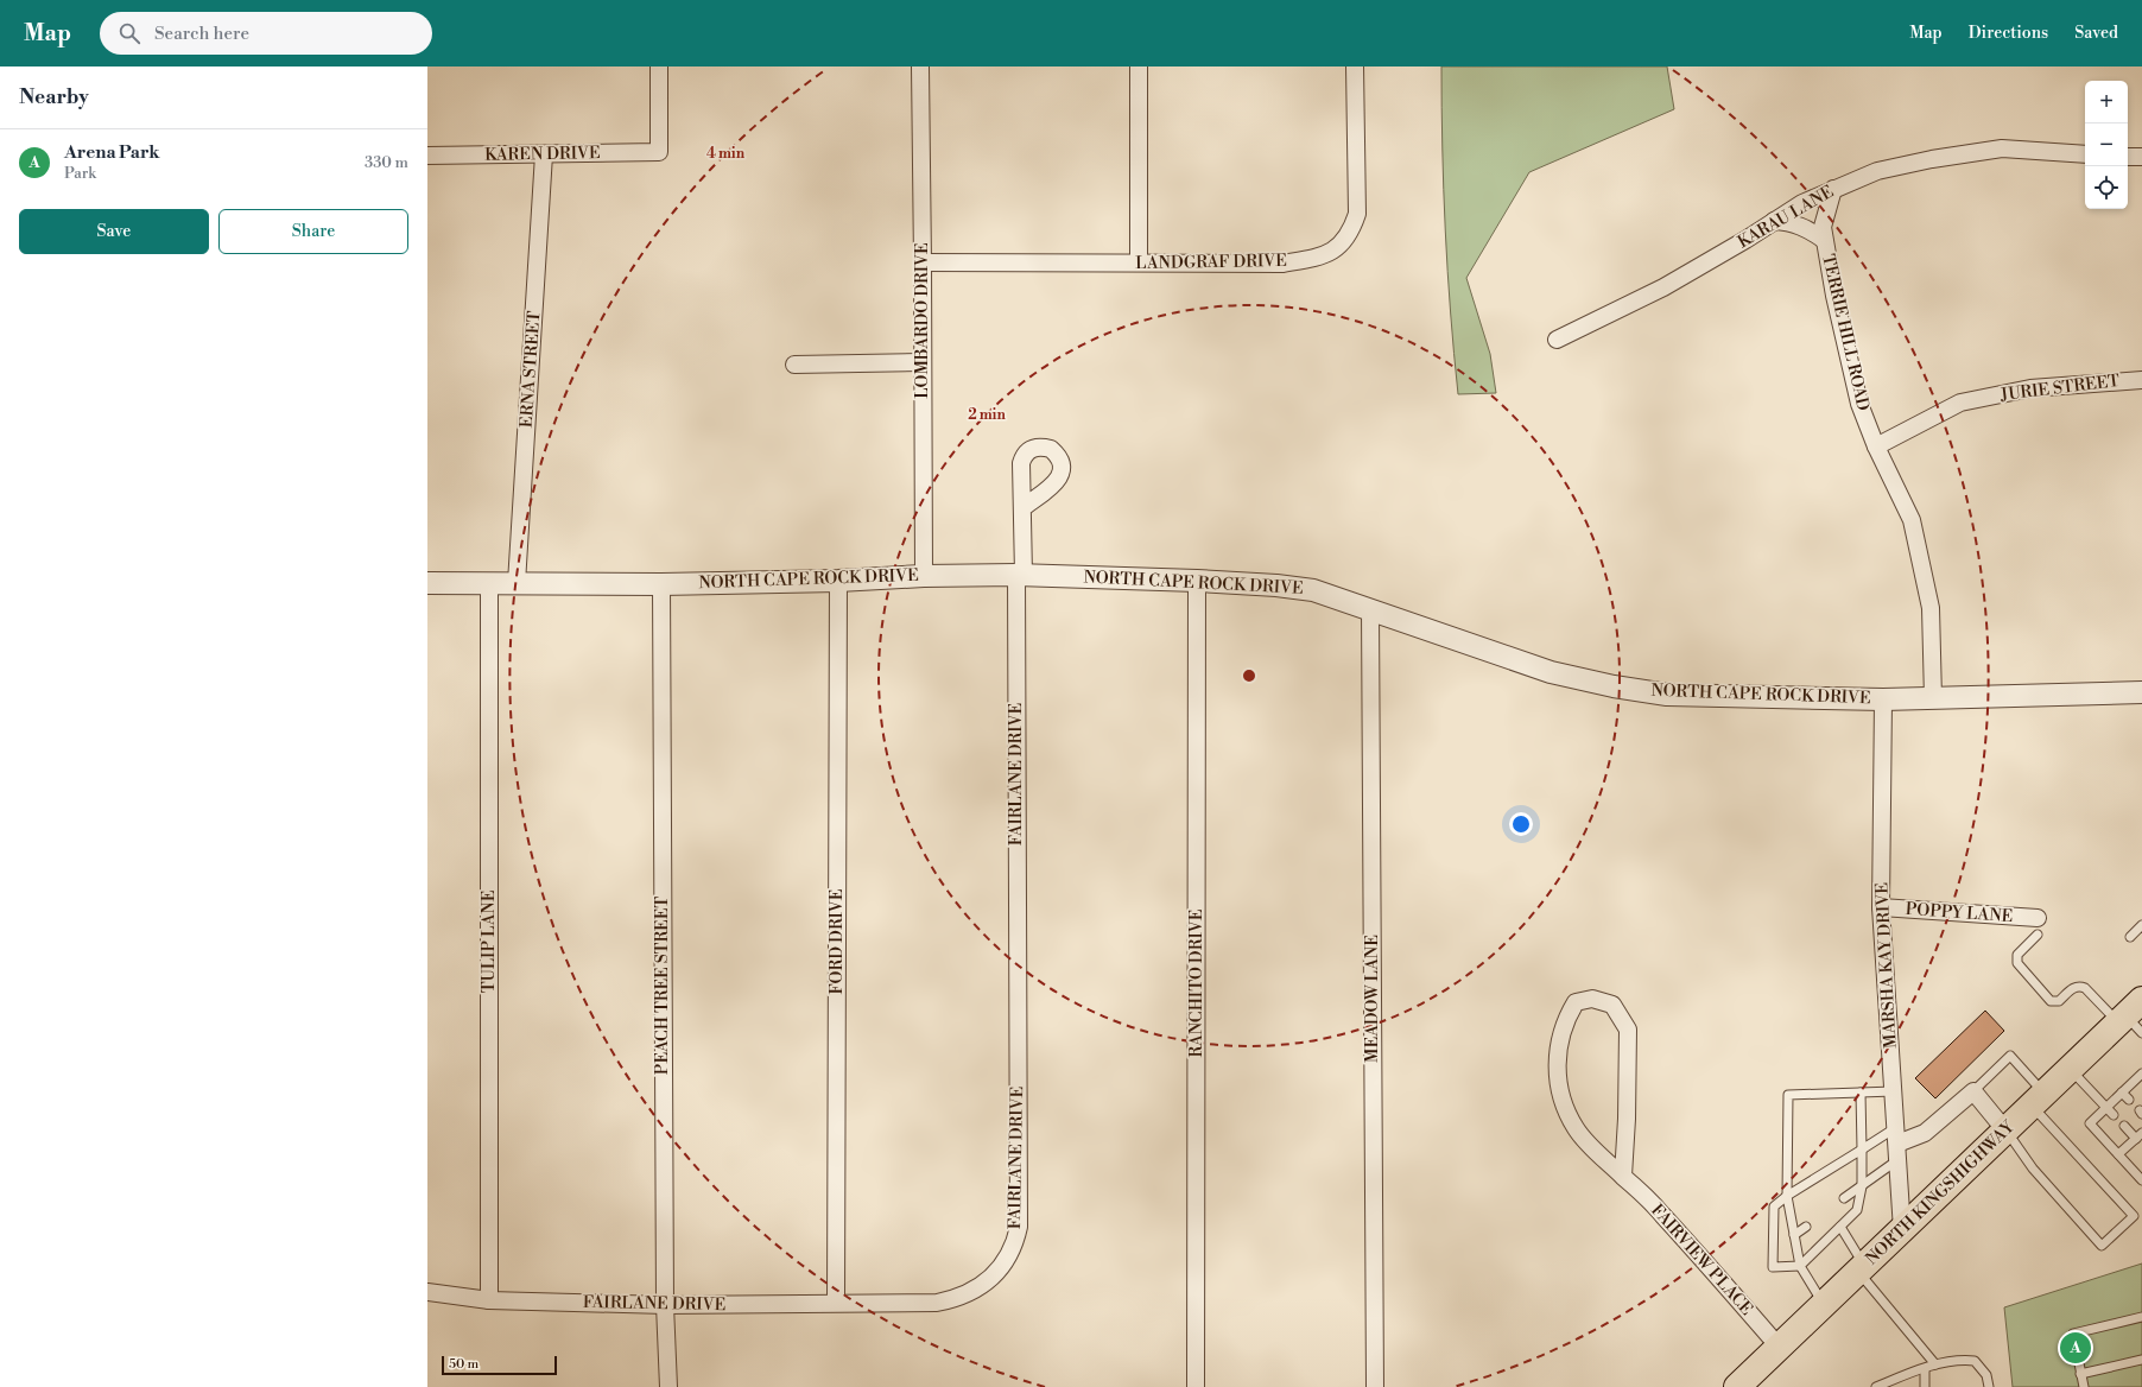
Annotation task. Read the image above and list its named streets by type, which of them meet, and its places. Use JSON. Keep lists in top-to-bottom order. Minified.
{"streets":{"main road":["NORTH KINGSHIGHWAY"],"street":["KAREN DRIVE","KARAU LANE","LANDGRAF DRIVE","LOMBARDO DRIVE","TERRIE HILL ROAD","ERNA STREET","JURIE STREET","NORTH CAPE ROCK DRIVE","FAIRLANE DRIVE","POPPY LANE","TULIP LANE","FORD DRIVE","MARSHA KAY DRIVE","RANCHITO DRIVE","PEACH TREE STREET","MEADOW LANE","FAIRVIEW PLACE"]},"crossings":[["KAREN DRIVE","ERNA STREET"],["KARAU LANE","TERRIE HILL ROAD"],["LANDGRAF DRIVE","LOMBARDO DRIVE"],["LOMBARDO DRIVE","NORTH CAPE ROCK DRIVE"],["TERRIE HILL ROAD","JURIE STREET"],["TERRIE HILL ROAD","NORTH CAPE ROCK DRIVE"],["ERNA STREET","NORTH CAPE ROCK DRIVE"],["NORTH CAPE ROCK DRIVE","FAIRLANE DRIVE"],["NORTH CAPE ROCK DRIVE","TULIP LANE"],["NORTH CAPE ROCK DRIVE","FORD DRIVE"],["NORTH CAPE ROCK DRIVE","MARSHA KAY DRIVE"],["NORTH CAPE ROCK DRIVE","RANCHITO DRIVE"],["NORTH CAPE ROCK DRIVE","PEACH TREE STREET"],["NORTH CAPE ROCK DRIVE","MEADOW LANE"],["FAIRLANE DRIVE","TULIP LANE"],["FAIRLANE DRIVE","FORD DRIVE"],["FAIRLANE DRIVE","PEACH TREE STREET"],["POPPY LANE","MARSHA KAY DRIVE"],["MARSHA KAY DRIVE","NORTH KINGSHIGHWAY"],["NORTH KINGSHIGHWAY","FAIRVIEW PLACE"]],"scale_bar":"50 m","page":{"header":"Map","search":"Search here","nav":["Map","Directions","Saved"],"heading":"Nearby","map_buttons":["+","−"],"list":[{"mark":"A","name":"Arena Park","note":"Park","value":"330 m"}],"buttons":["Save","Share"],"pins":"A","scale":"50 m"},"rings":["4 min","2 min"]}
